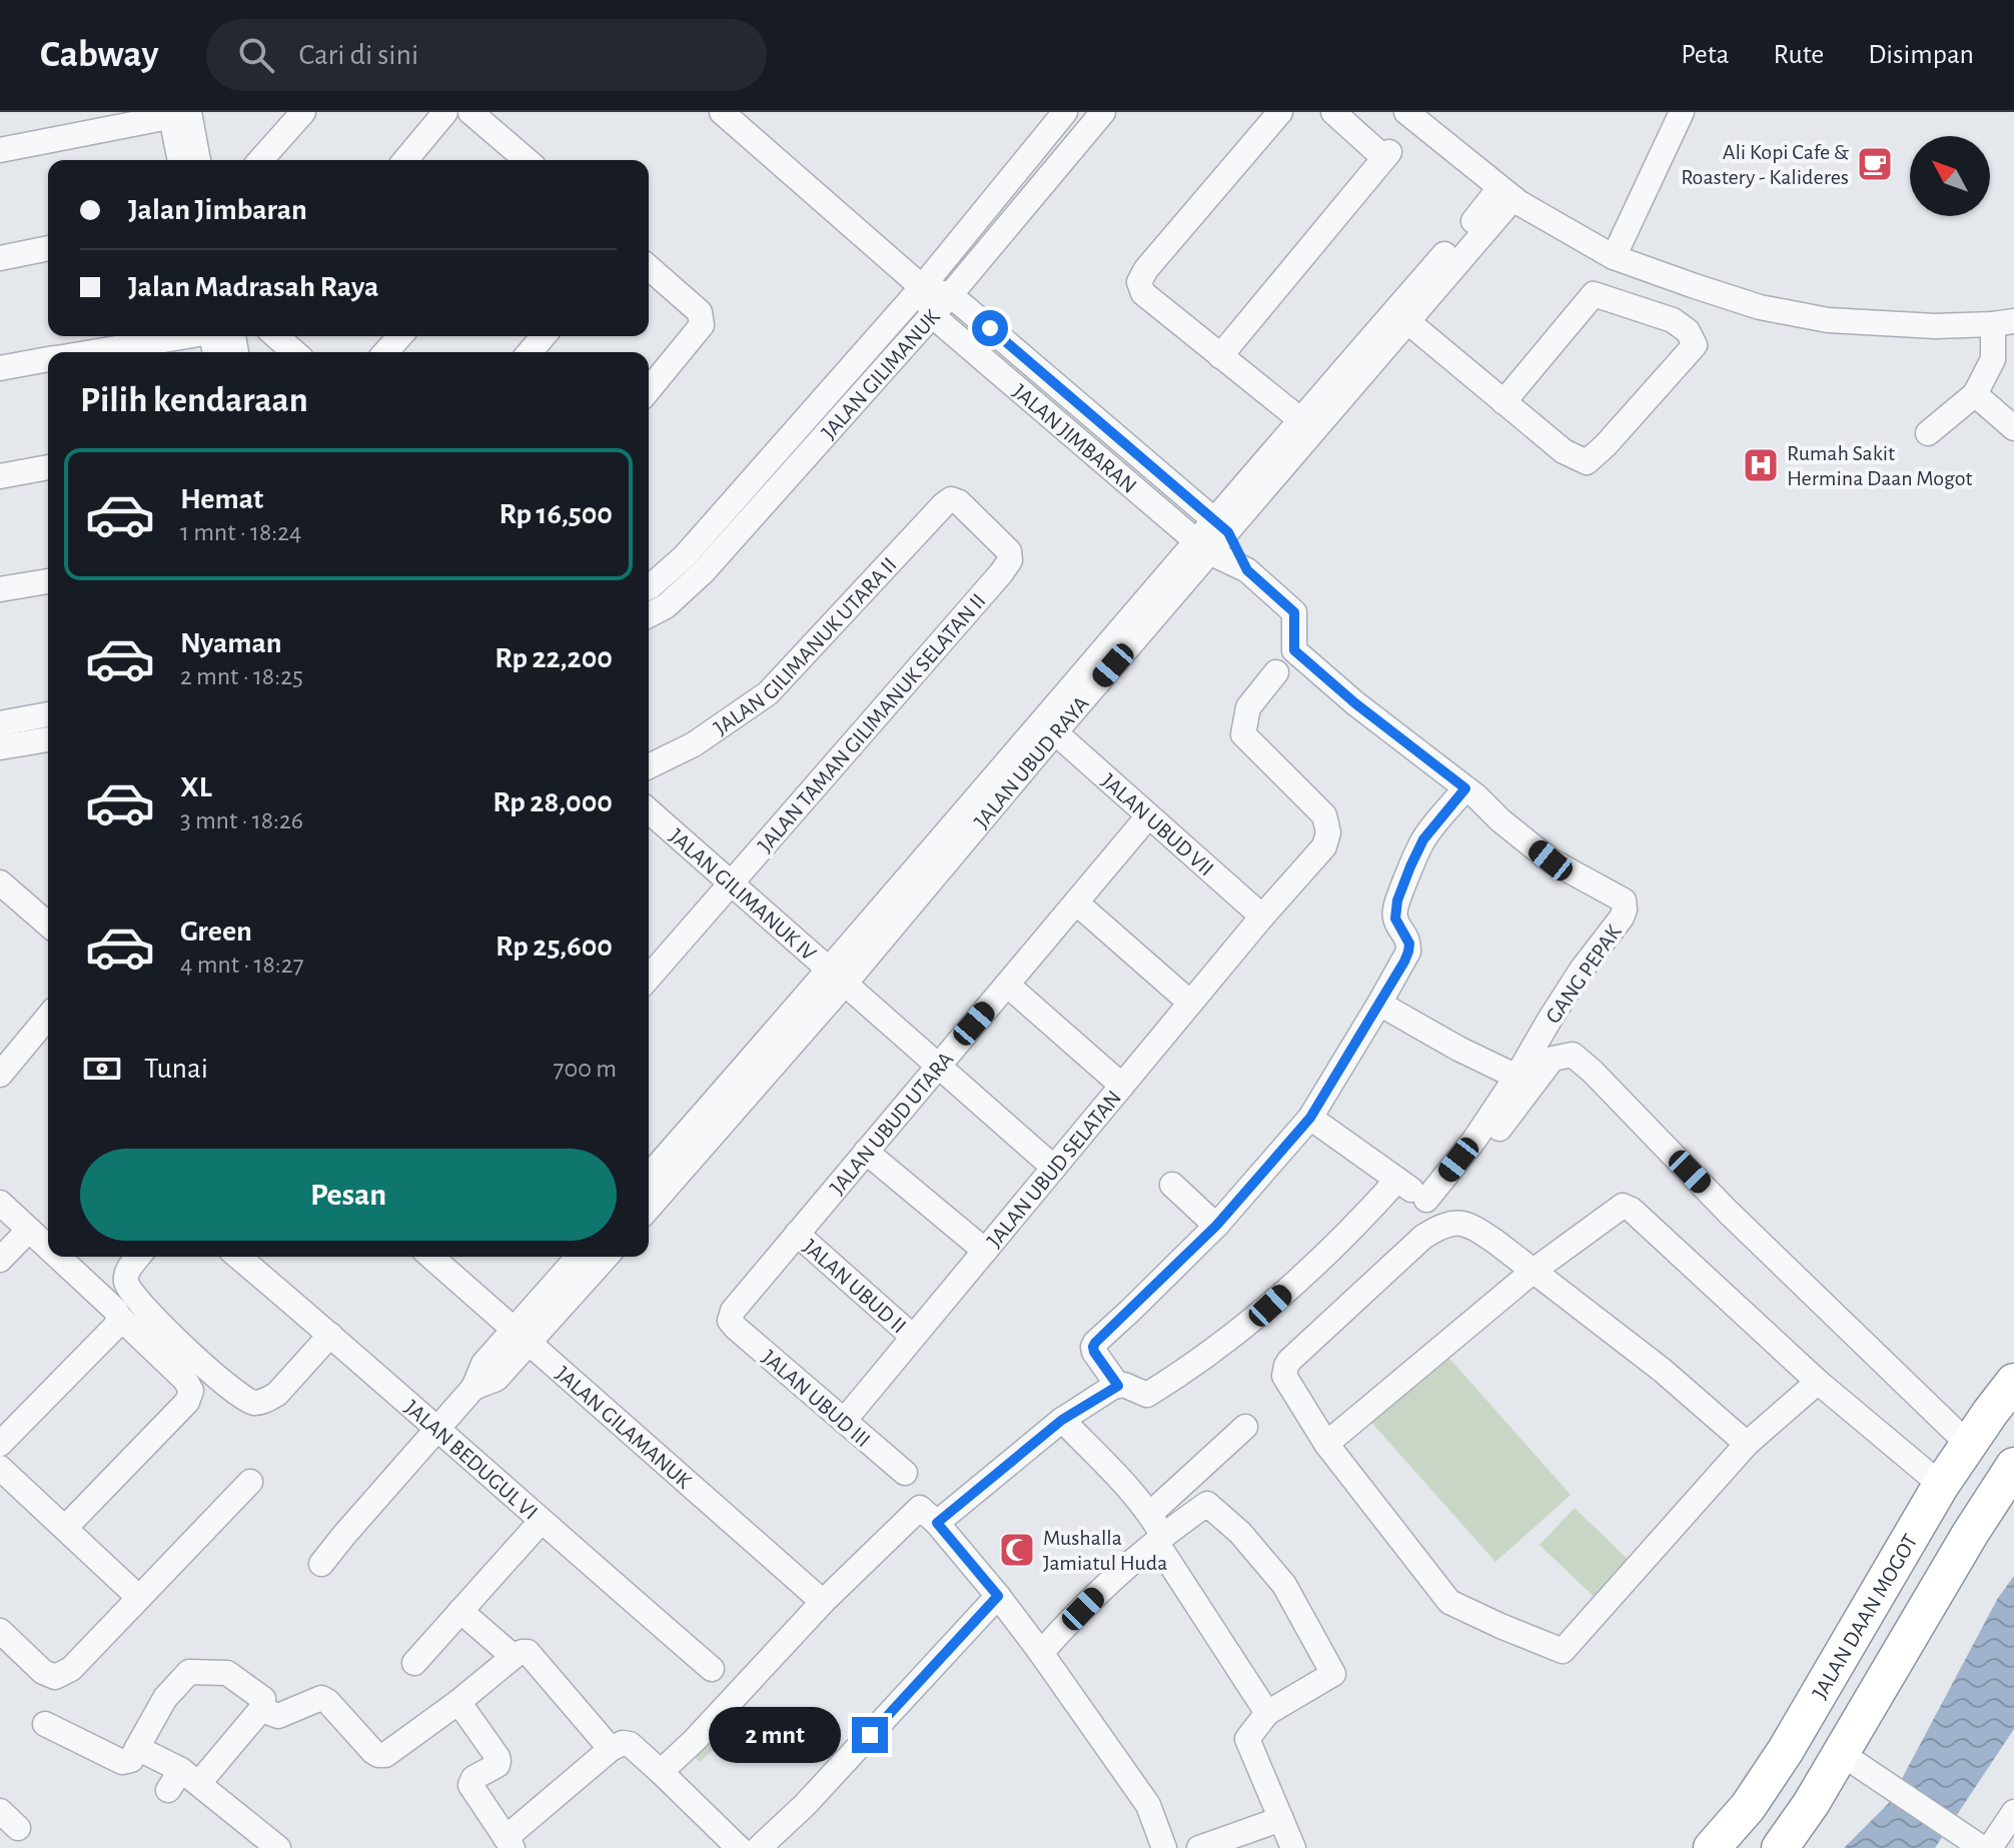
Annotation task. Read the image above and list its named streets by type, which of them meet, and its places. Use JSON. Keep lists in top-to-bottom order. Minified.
{"streets":{"highway":["JALAN DAAN MOGOT"],"street":["JALAN GILIMANUK","JALAN JIMBARAN","JALAN GILIMANUK UTARA II","JALAN TAMAN GILIMANUK SELATAN II","JALAN UBUD RAYA","JALAN UBUD VII","JALAN GILIMANUK IV","GANG PEPAK","JALAN UBUD UTARA","JALAN UBUD SELATAN","JALAN UBUD II","JALAN UBUD III","JALAN GILAMANUK","JALAN BEDUGUL VI"]},"crossings":[["JALAN GILIMANUK","JALAN JIMBARAN"],["JALAN JIMBARAN","JALAN UBUD RAYA"],["JALAN JIMBARAN","GANG PEPAK"],["JALAN GILIMANUK UTARA II","JALAN TAMAN GILIMANUK SELATAN II"],["JALAN TAMAN GILIMANUK SELATAN II","JALAN GILIMANUK IV"],["JALAN UBUD RAYA","JALAN UBUD VII"],["JALAN UBUD RAYA","JALAN GILIMANUK IV"],["JALAN UBUD VII","JALAN UBUD UTARA"],["JALAN UBUD VII","JALAN UBUD SELATAN"],["JALAN GILIMANUK IV","JALAN UBUD UTARA"],["JALAN GILIMANUK IV","JALAN UBUD SELATAN"],["JALAN UBUD UTARA","JALAN UBUD II"],["JALAN UBUD UTARA","JALAN UBUD III"],["JALAN UBUD SELATAN","JALAN UBUD II"],["JALAN UBUD SELATAN","JALAN UBUD III"]],"places":{"cafe":["Ali Kopi Cafe & Roastery - Kalideres"],"hospital":["Rumah Sakit Hermina Daan Mogot"],"mosque":["Mushalla Jamiatul Huda"]},"north":"top left","page":{"header":"Cabway","search":"Cari di sini","nav":["Peta","Rute","Disimpan"],"banner":["Jalan Jimbaran","Jalan Madrasah Raya"],"heading":"Pilih kendaraan","list":[{"name":"Hemat","note":"1 mnt · 18:24","value":"Rp 16,500"},{"name":"Nyaman","note":"2 mnt · 18:25","value":"Rp 22,200"},{"name":"XL","note":"3 mnt · 18:26","value":"Rp 28,000"},{"name":"Green","note":"4 mnt · 18:27","value":"Rp 25,600"}],"pay":["Tunai","700 m"],"buttons":"Pesan","bubble":"2 mnt"}}
